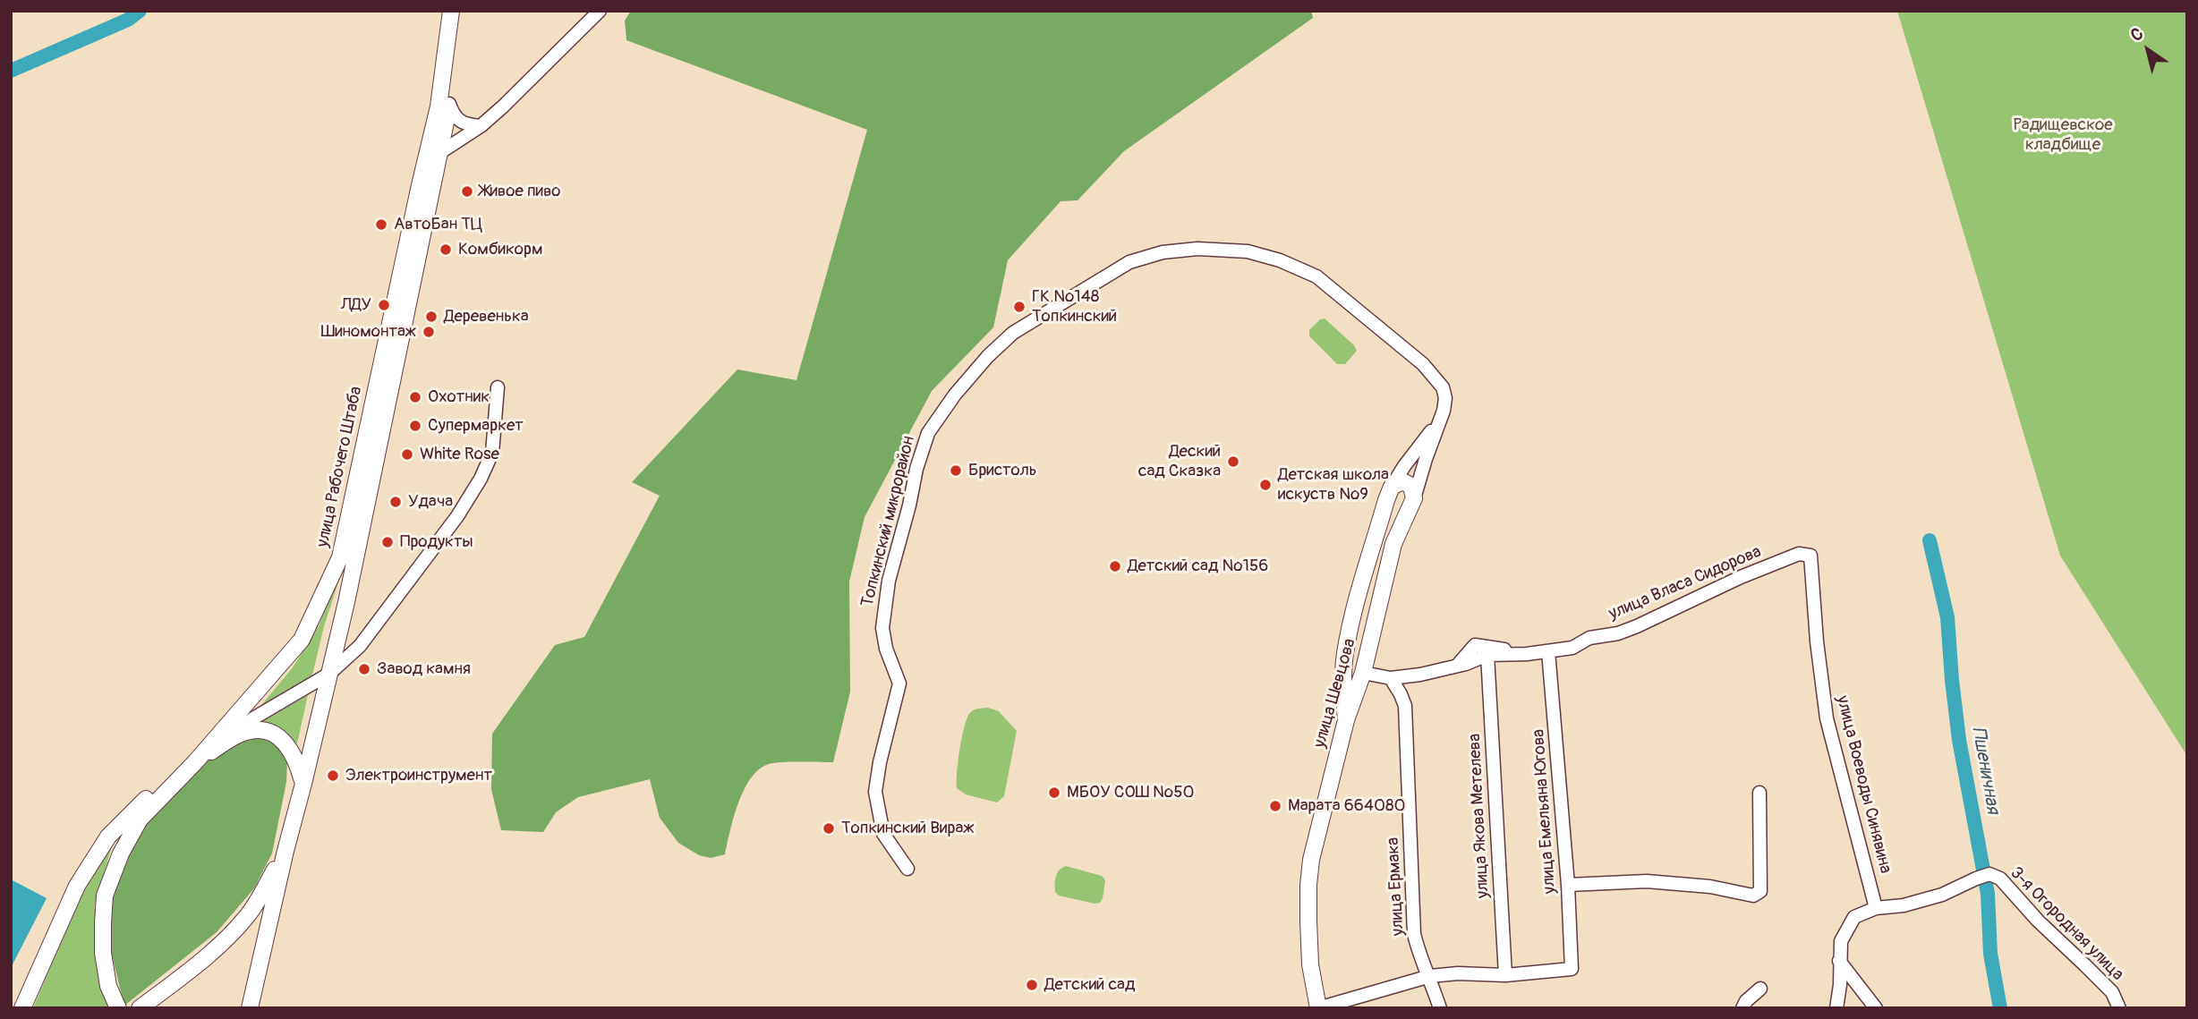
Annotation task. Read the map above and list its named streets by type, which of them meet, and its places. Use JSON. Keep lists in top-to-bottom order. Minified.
{"streets":{"main road":["улица Рабочего Штаба","улица Шевцова"],"street":["Топкинский микрорайон","улица Власа Сидорова","улица Воеводы Синявина","улица Емельяна Югова","улица Якова Метелева","улица Ермака","3-я Огородная улица"]},"crossings":[["Топкинский микрорайон","улица Шевцова"],["улица Власа Сидорова","улица Воеводы Синявина"],["улица Власа Сидорова","улица Емельяна Югова"],["улица Власа Сидорова","улица Якова Метелева"],["улица Власа Сидорова","улица Ермака"],["улица Воеводы Синявина","3-я Огородная улица"],["улица Емельяна Югова","улица Якова Метелева"]],"water":["Пшеничная"],"parks":["Радищевское кладбище"],"places":["Живое пиво","АвтоБан ТЦ","Комбикорм","ЛДУ","ГК №148 Топкинский","Деревенька","Шиномонтаж","Охотник","Супермаркет","White Rose","Деский сад Сказка","Бристоль","Детская школа искуств №9","Удача","Продукты","Детский сад №156","Завод камня","Электроинструмент","МБОУ СОШ №50","Марата 664080","Топкинский Вираж","Детский сад"],"north":"top left"}
